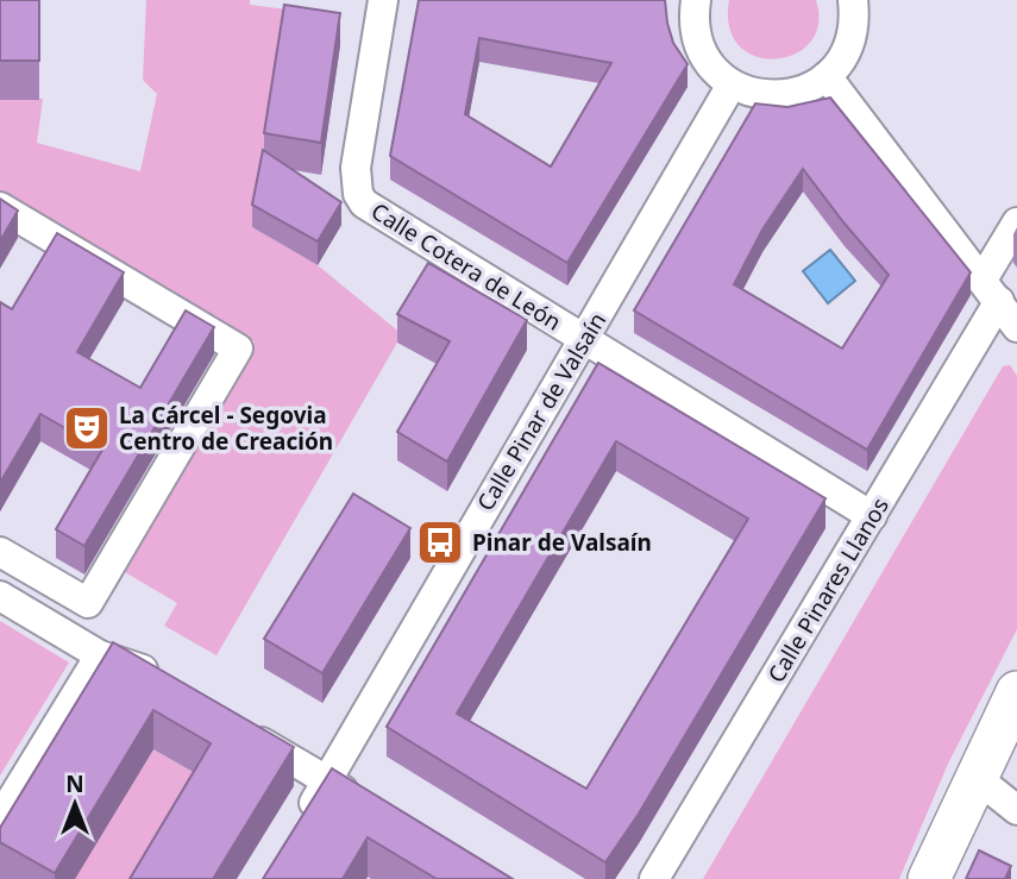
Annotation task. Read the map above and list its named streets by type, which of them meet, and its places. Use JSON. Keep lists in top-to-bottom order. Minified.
{"streets":{"street":["Calle Cotera de León","Calle Pinar de Valsaín","Calle Pinares Llanos"]},"crossings":[["Calle Cotera de León","Calle Pinar de Valsaín"],["Calle Cotera de León","Calle Pinares Llanos"]],"places":{"theatre":["La Cárcel - Segovia Centro de Creación"],"bus stop":["Pinar de Valsaín"]},"north":"top"}
